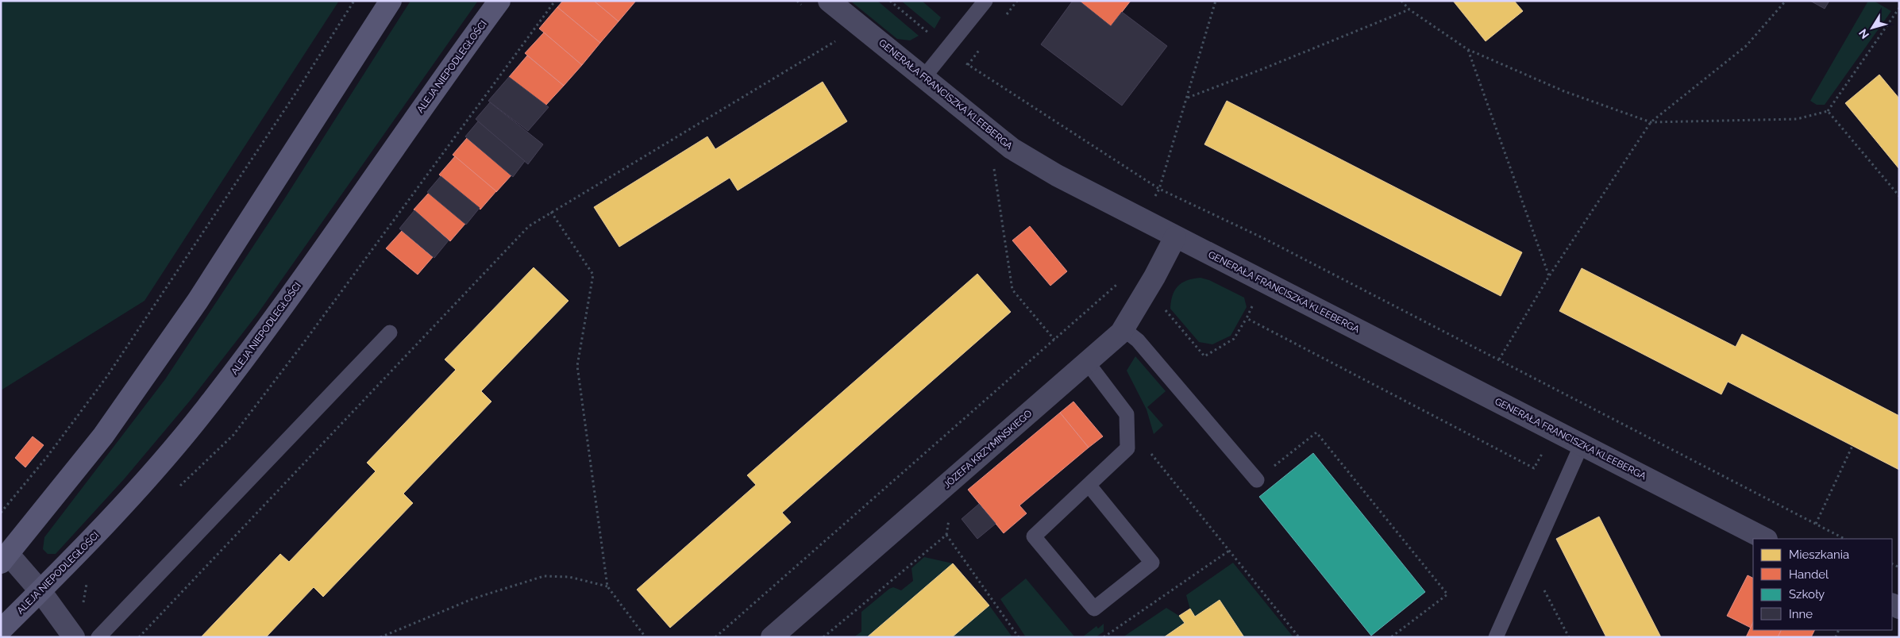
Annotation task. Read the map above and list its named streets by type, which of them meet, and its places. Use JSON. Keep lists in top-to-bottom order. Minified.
{"streets":{"street":["ALEJA NIEPODLEGŁOŚCI","GENERAŁA FRANCISZKA KLEEBERGA","JÓZEFA KRZYMIŃSKIEGO"]},"crossings":[["GENERAŁA FRANCISZKA KLEEBERGA","JÓZEFA KRZYMIŃSKIEGO"]],"legend":["Mieszkania","Handel","Szkoły","Inne"],"north":"bottom left"}
